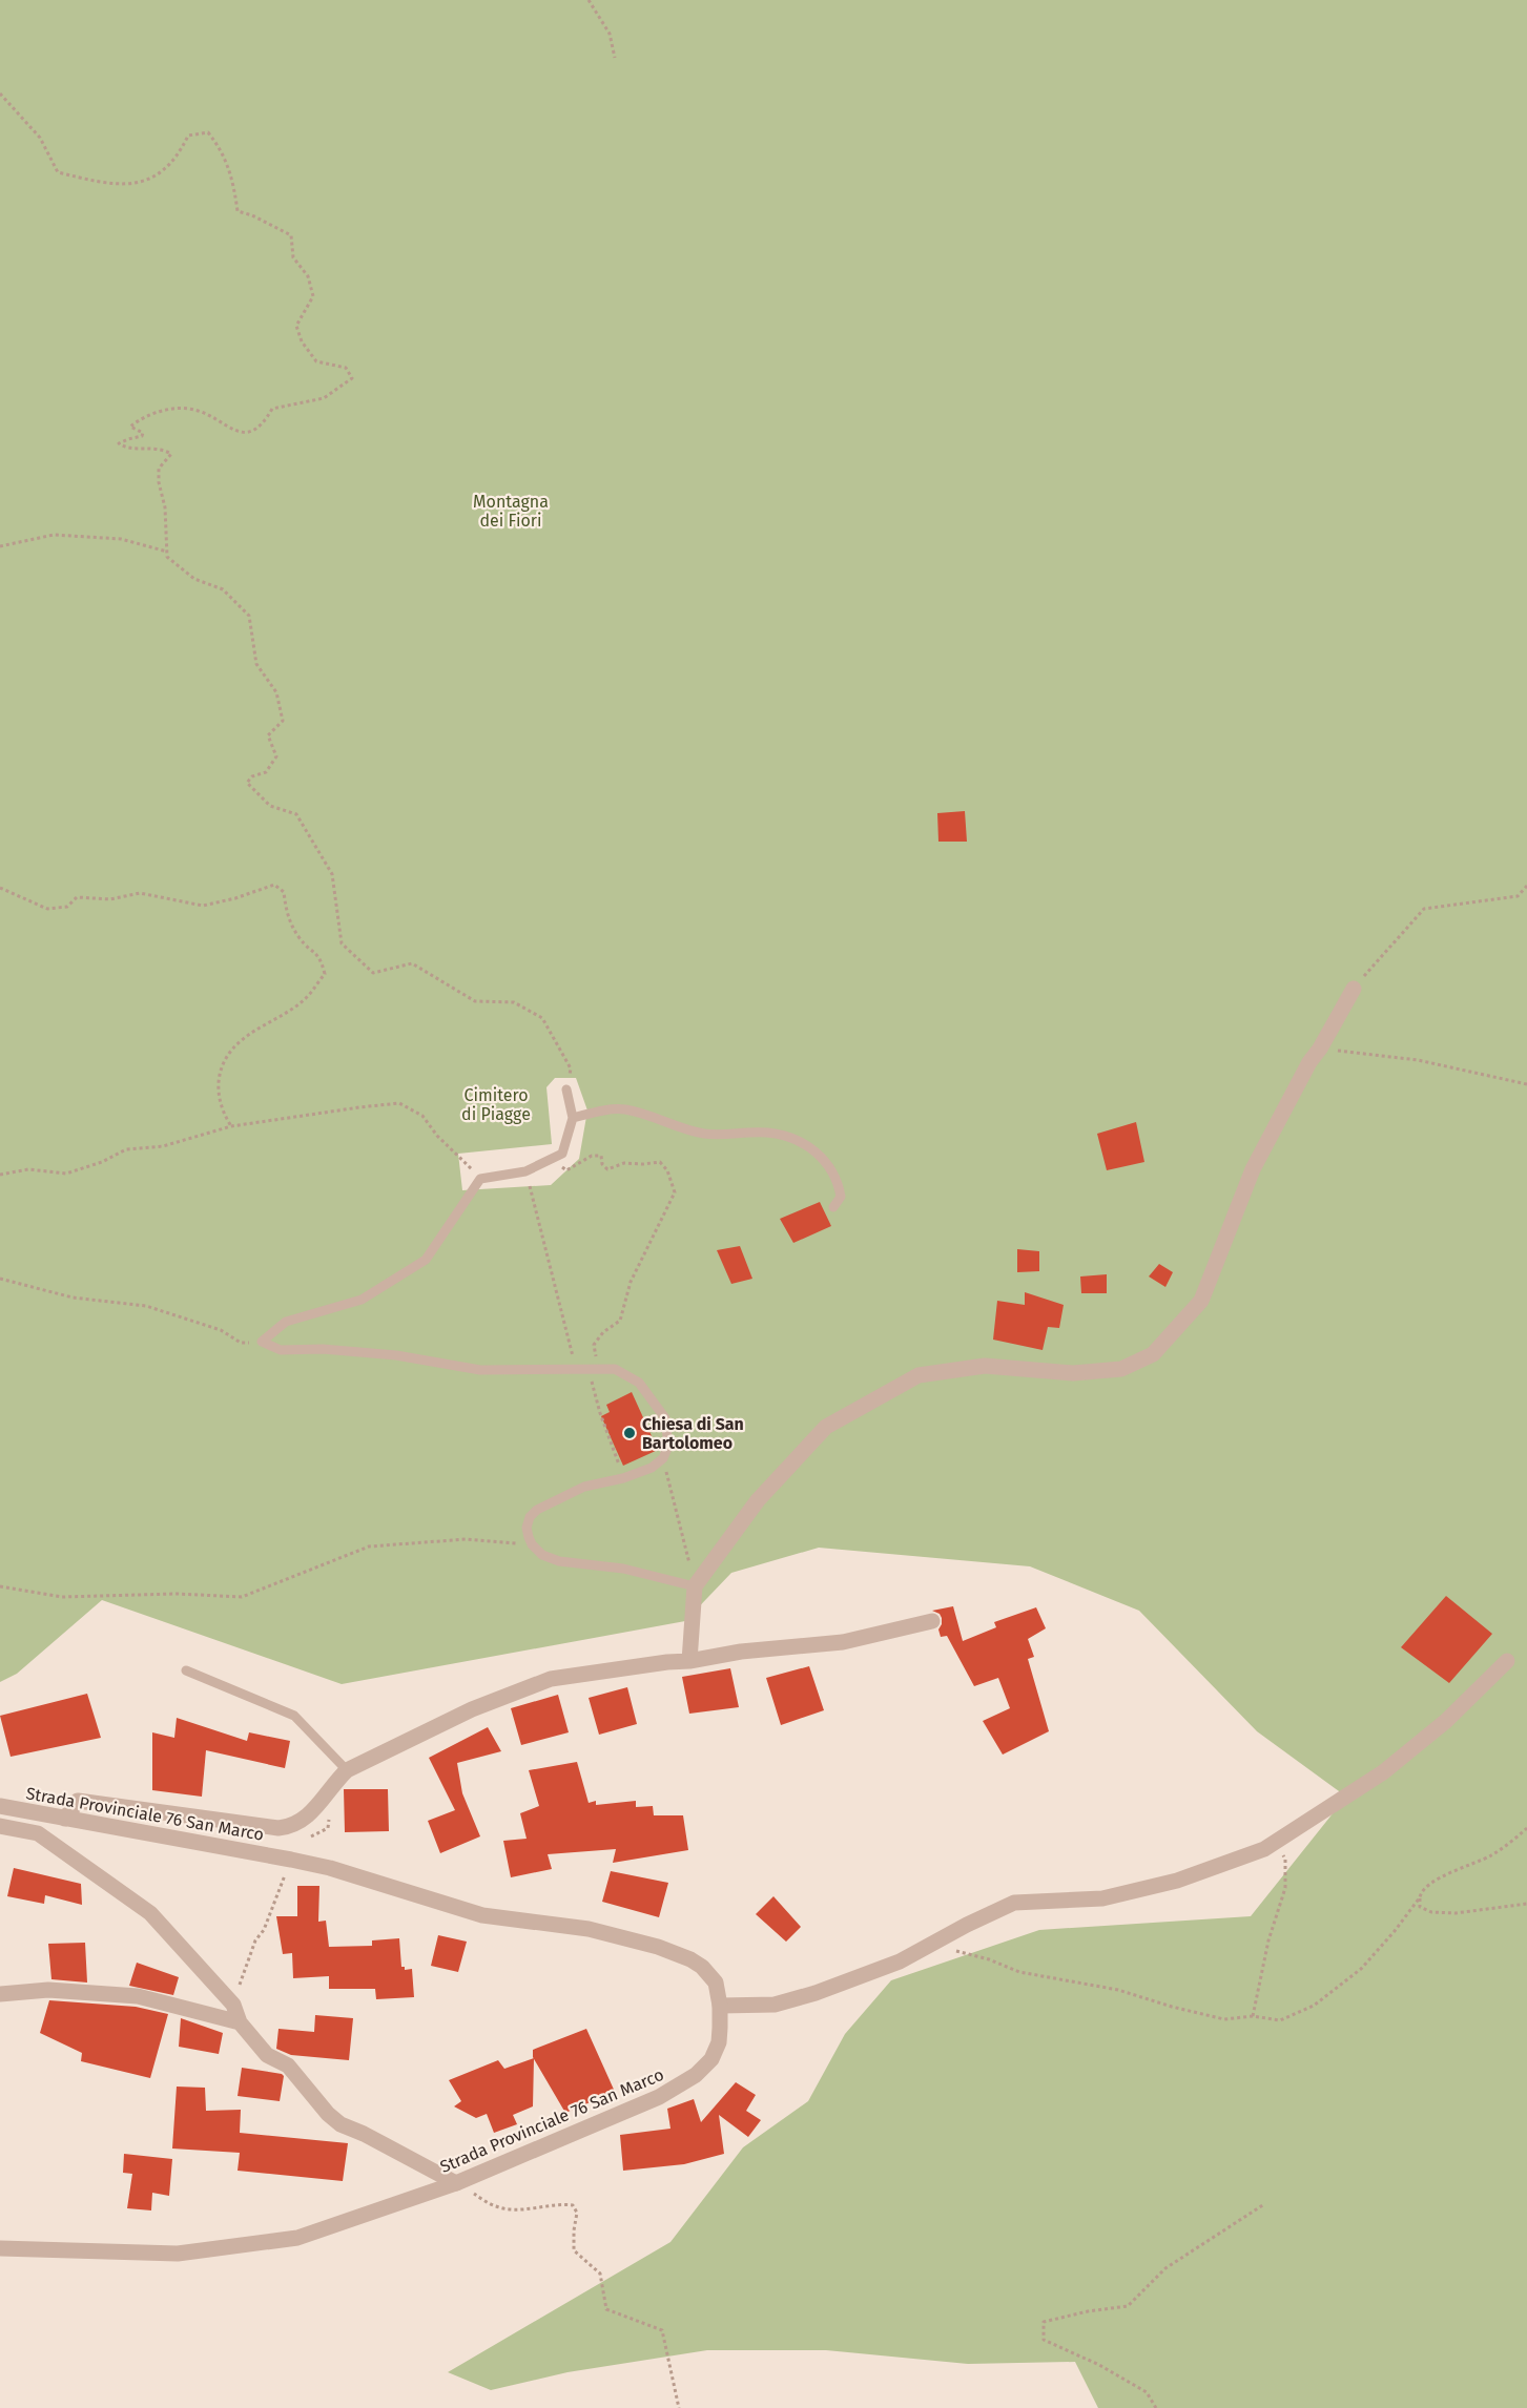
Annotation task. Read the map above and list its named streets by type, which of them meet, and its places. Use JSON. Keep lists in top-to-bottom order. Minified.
{"streets":{"street":["Strada Provinciale 76 San Marco"]},"parks":["Montagna dei Fiori","Cimitero di Piagge"],"places":["Chiesa di San Bartolomeo"]}
